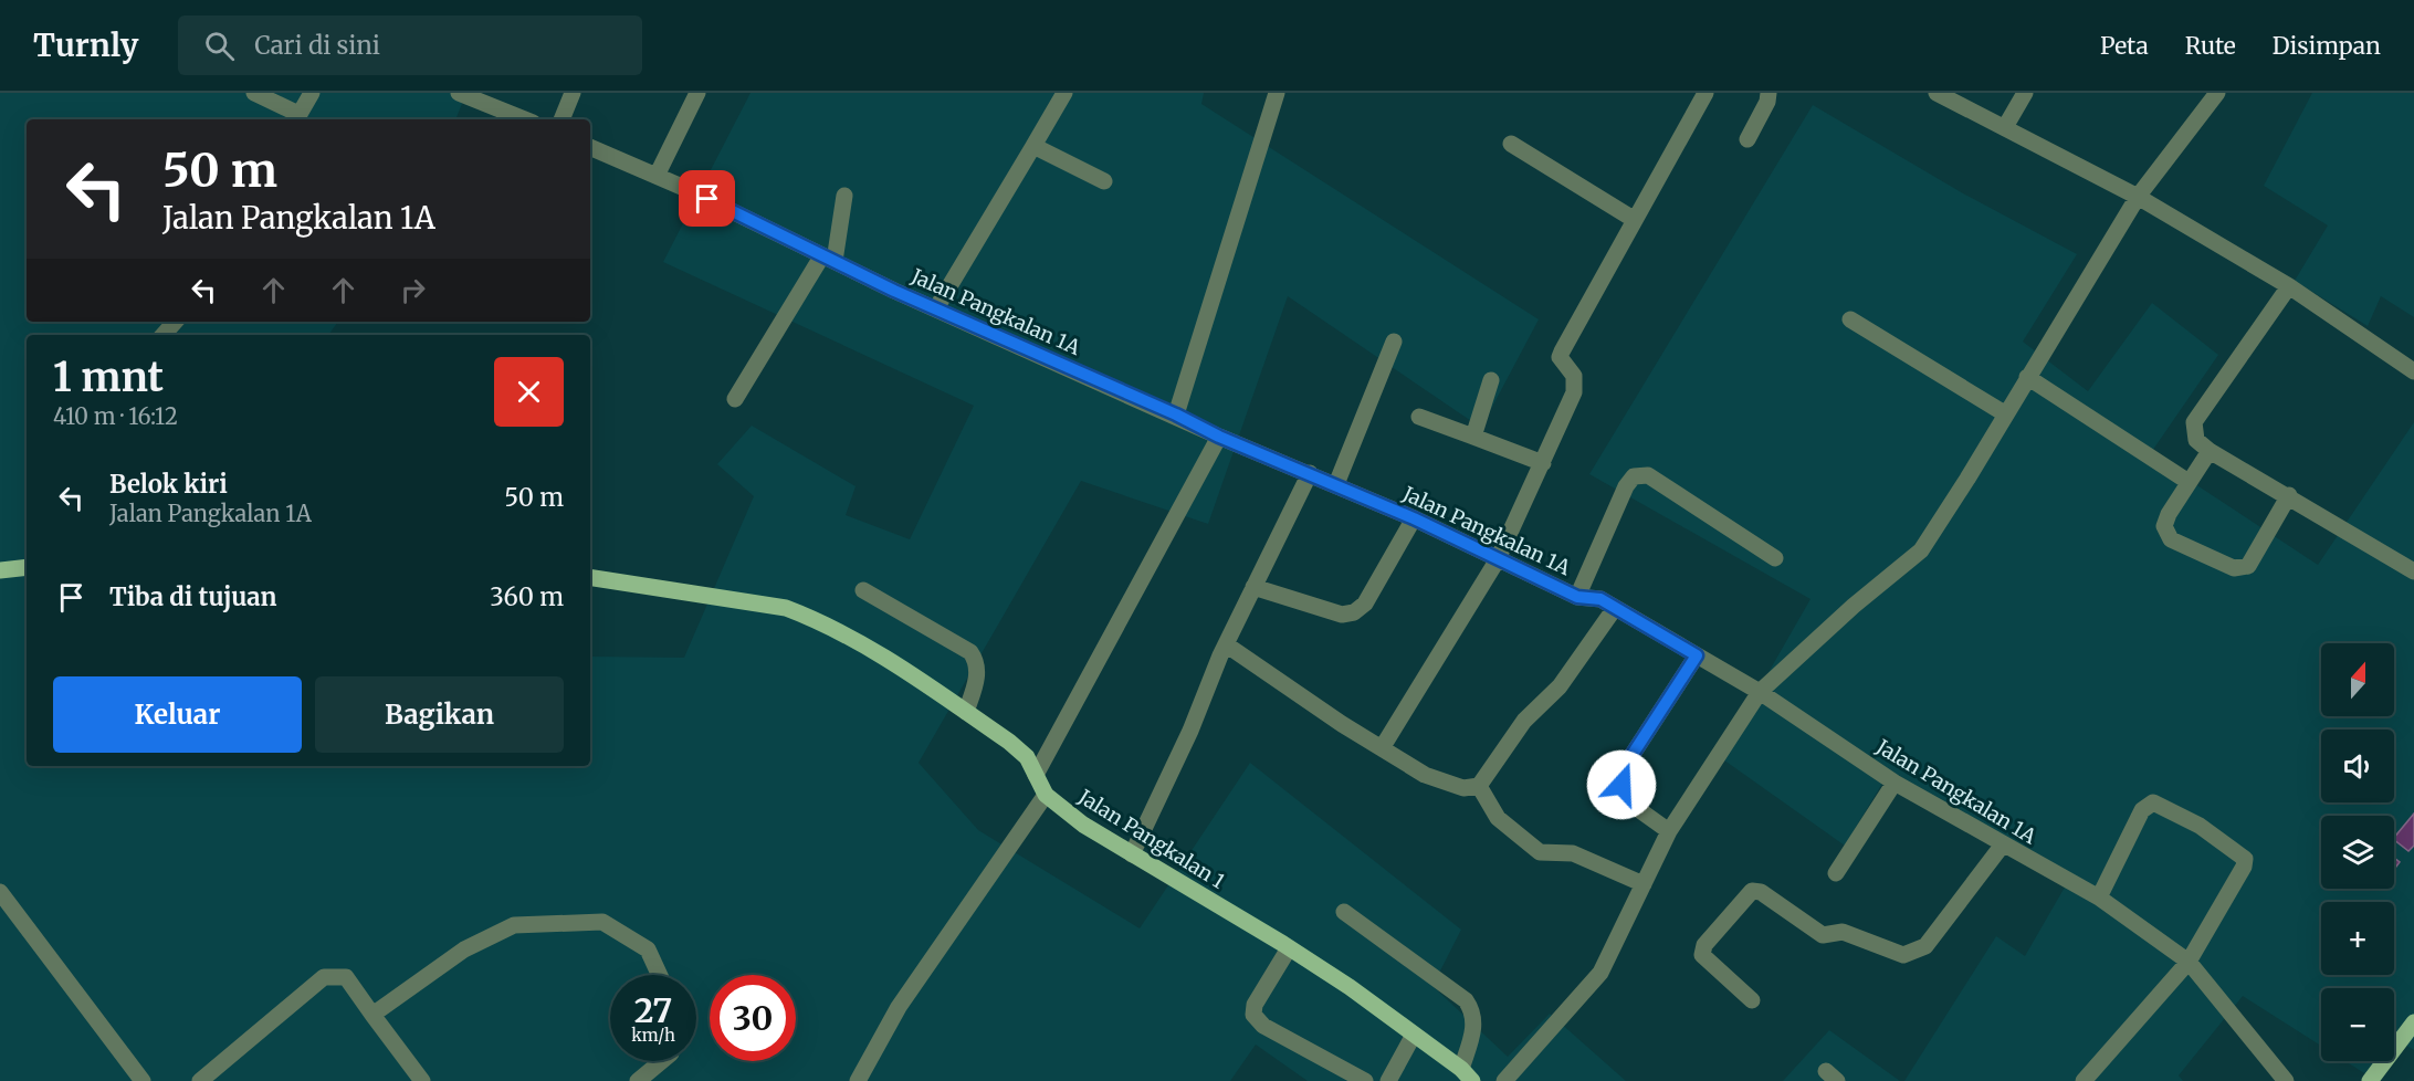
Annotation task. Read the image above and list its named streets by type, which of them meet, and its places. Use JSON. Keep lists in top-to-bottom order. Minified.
{"streets":{"main road":["Jalan Pangkalan 1"],"street":["Jalan Pangkalan 1A"]},"north":"top","page":{"header":"Turnly","search":"Cari di sini","nav":["Peta","Rute","Disimpan"],"turn":["50 m","Jalan Pangkalan 1A"],"heading":["1 mnt","410 m · 16:12"],"list":[{"name":"Belok kiri","note":"Jalan Pangkalan 1A","value":"50 m"},{"name":"Tiba di tujuan","value":"360 m"}],"map_buttons":["+","−"],"buttons":["Keluar","Bagikan"],"speed":"27 km/h","limit":"30"}}
